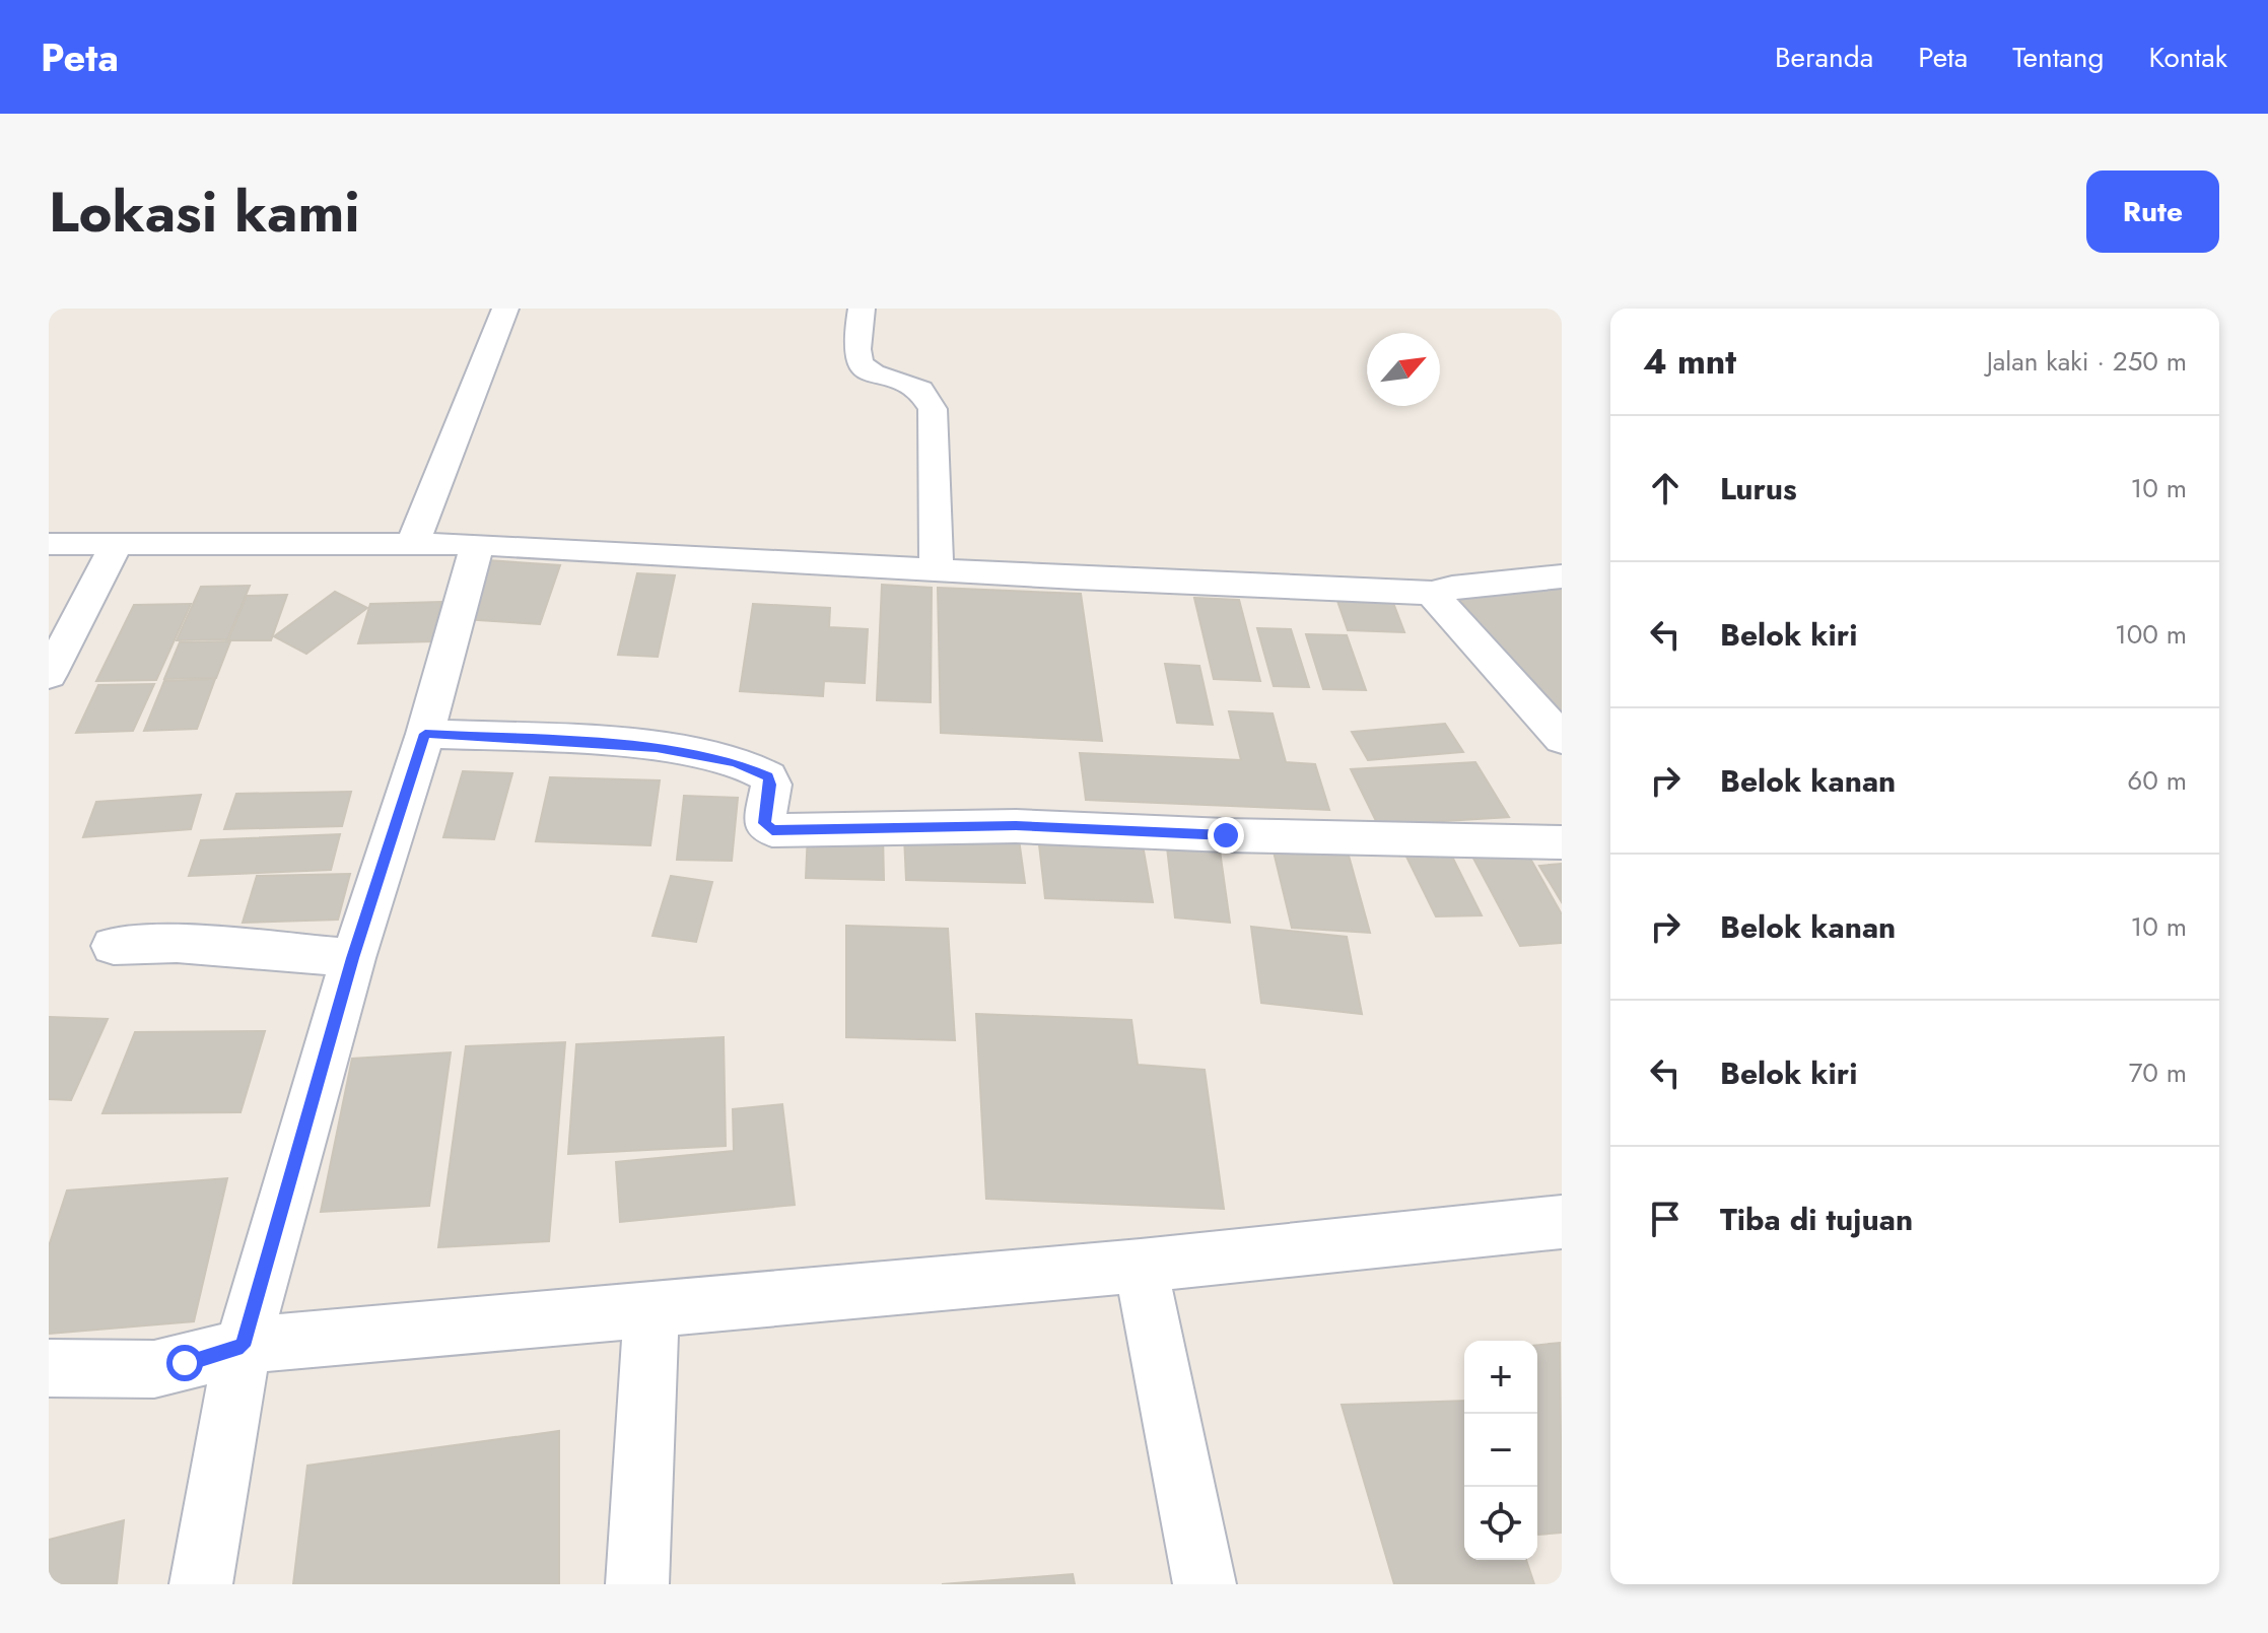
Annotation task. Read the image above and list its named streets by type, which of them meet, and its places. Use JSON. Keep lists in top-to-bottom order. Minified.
{"north":"top right","page":{"header":"Peta","nav":["Beranda","Peta","Tentang","Kontak"],"title":"Lokasi kami","buttons":"Rute","heading":["4 mnt","Jalan kaki · 250 m"],"list":[["Lurus","10 m"],["Belok kiri","100 m"],["Belok kanan","60 m"],["Belok kanan","10 m"],["Belok kiri","70 m"],"Tiba di tujuan"],"map_buttons":["+","−"]}}
